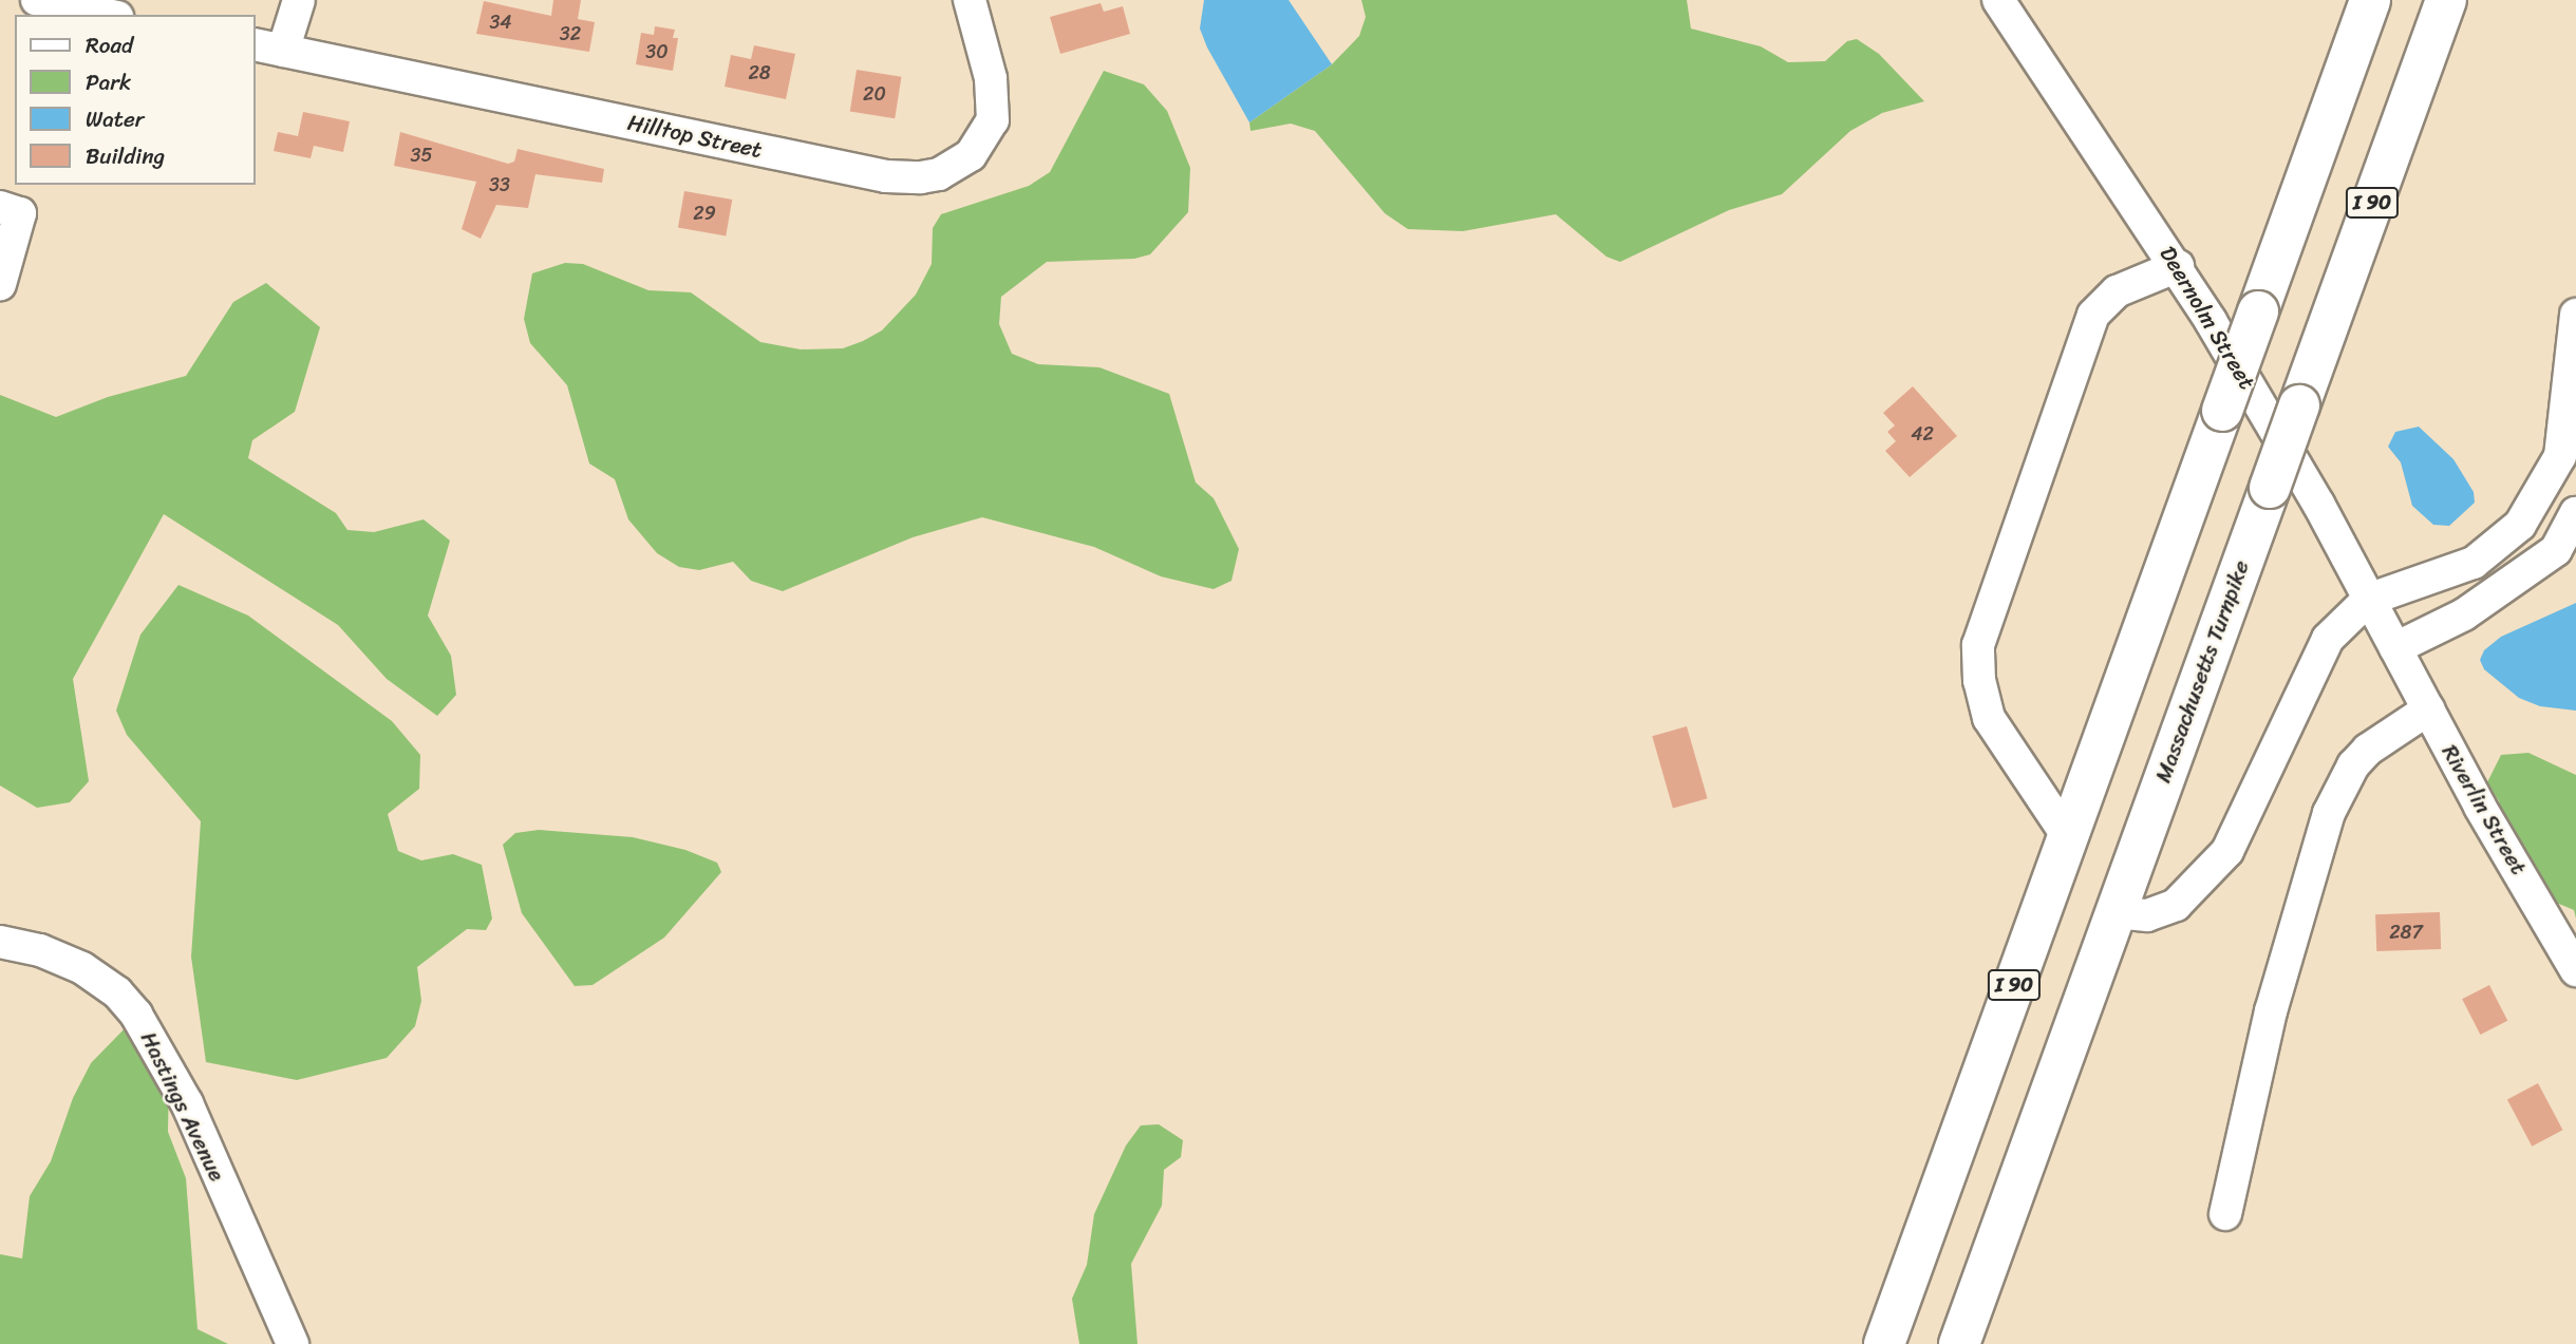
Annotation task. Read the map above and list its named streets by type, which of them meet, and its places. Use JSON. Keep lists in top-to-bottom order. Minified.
{"streets":{"highway":["I 90","Massachusetts Turnpike"],"street":["Hilltop Street","Deernolm Street","Riverlin Street","Hastings Avenue"]},"crossings":[["Deernolm Street","Riverlin Street"]],"house_numbers":["34","32","30","28","20","35","33","29","42","287"],"legend":["Road","Park","Water","Building"]}
